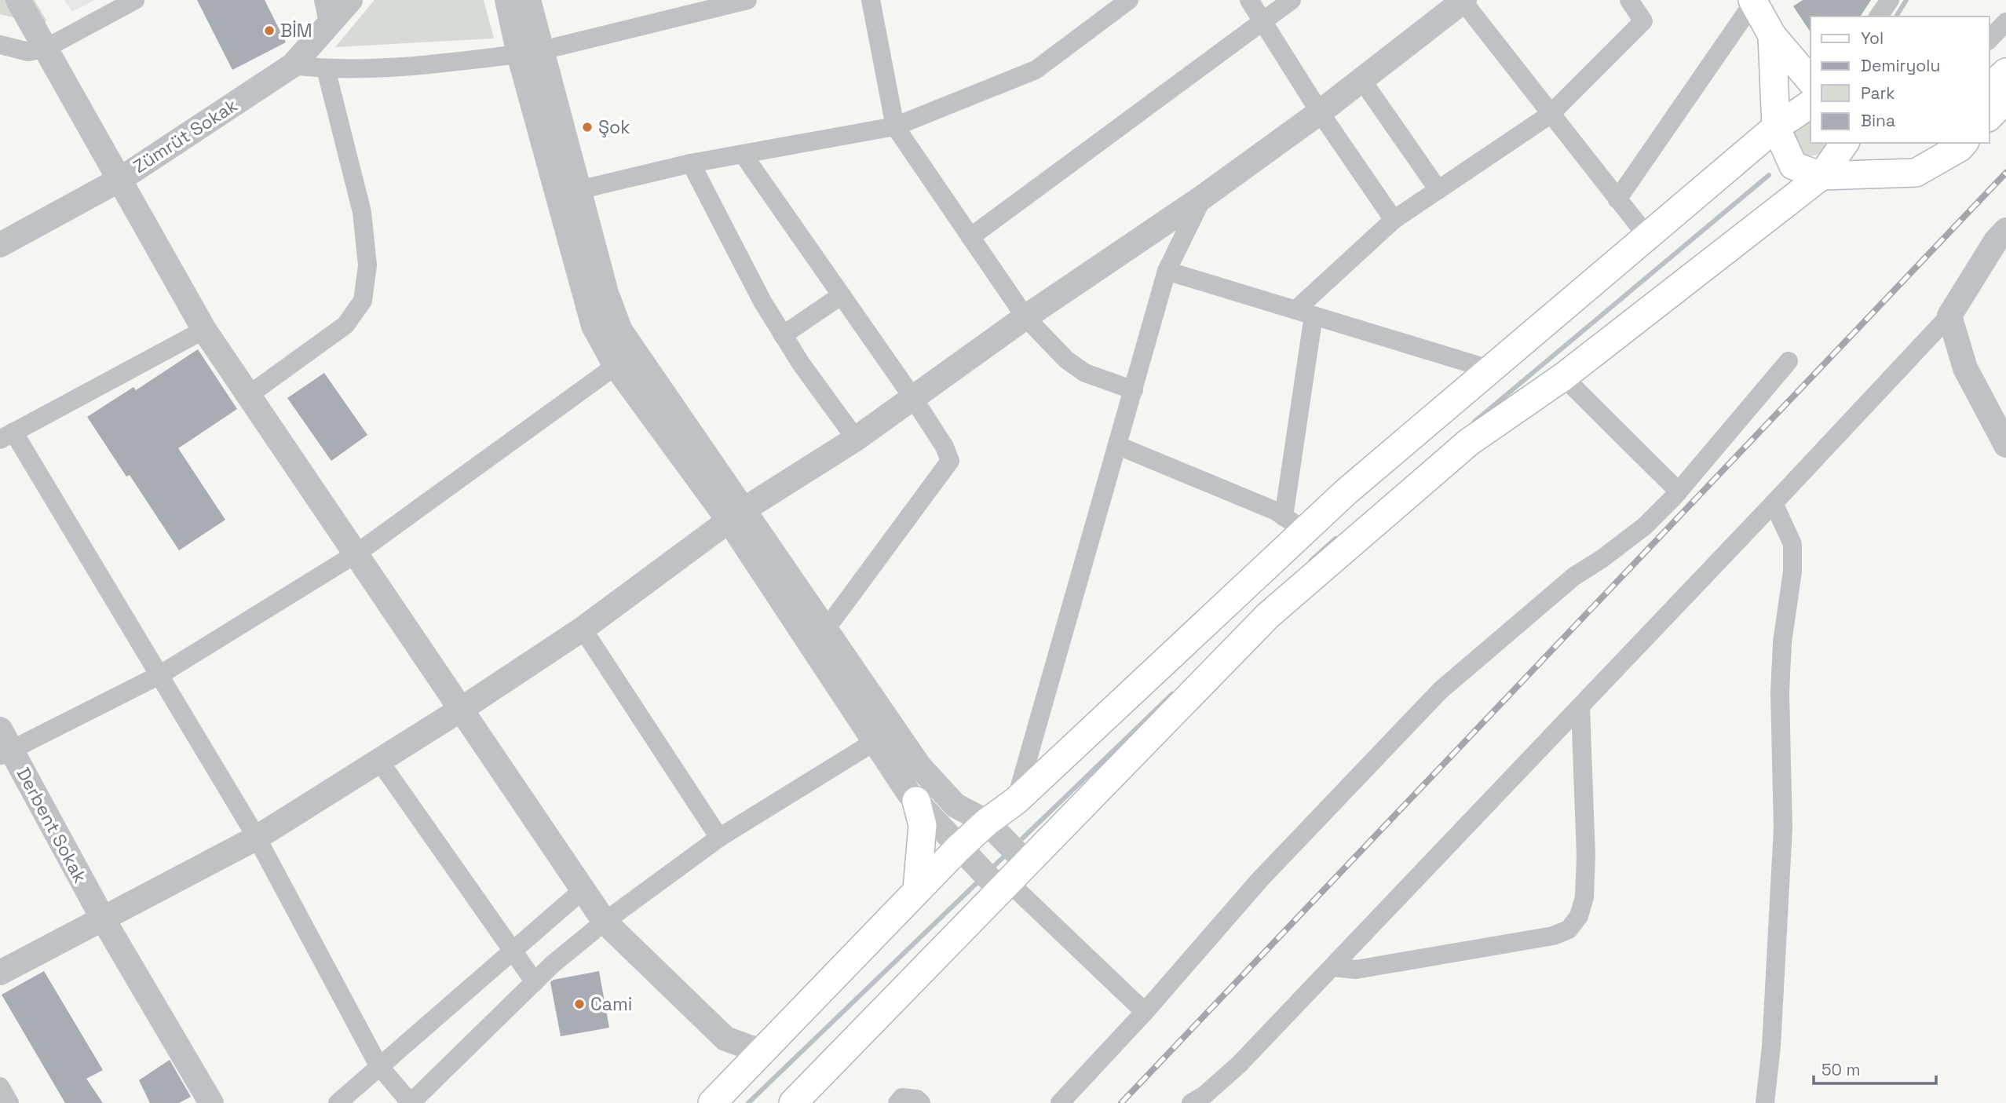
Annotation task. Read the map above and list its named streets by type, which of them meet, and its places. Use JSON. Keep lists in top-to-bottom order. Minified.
{"streets":{"street":["Zümrüt Sokak","Derbent Sokak"]},"places":["BİM","Şok","Cami"],"legend":["Yol","Demiryolu","Park","Bina"],"scale_bar":"50 m"}
